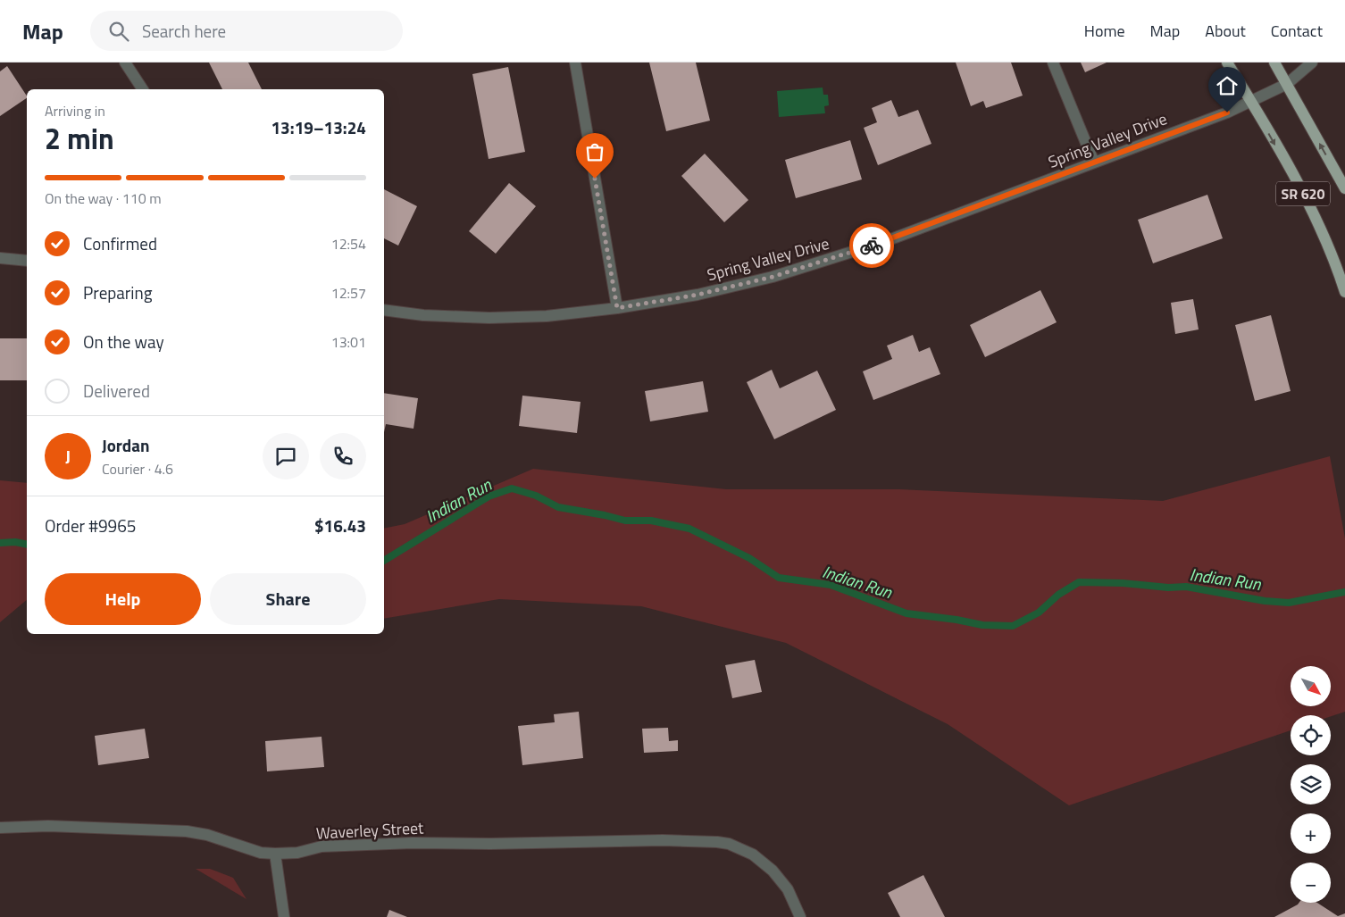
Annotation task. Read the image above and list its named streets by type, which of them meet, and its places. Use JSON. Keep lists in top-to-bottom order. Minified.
{"streets":{"main road":["SR 620"],"street":["Spring Valley Drive","Waverley Street"]},"crossings":[["Spring Valley Drive","SR 620"]],"water":["Indian Run"],"north":"bottom right","page":{"header":"Map","search":"Search here","nav":["Home","Map","About","Contact"],"heading":["2 min","Arriving in","13:19–13:24"],"panel":["Jordan","Courier · 4.6","Order #9965","$16.43"],"bar":"On the way · 110 m","list":[["Confirmed","12:54"],["Preparing","12:57"],["On the way","13:01"],"Delivered"],"round":"J","buttons":["Help","Share"],"map_buttons":["+","−"]}}
